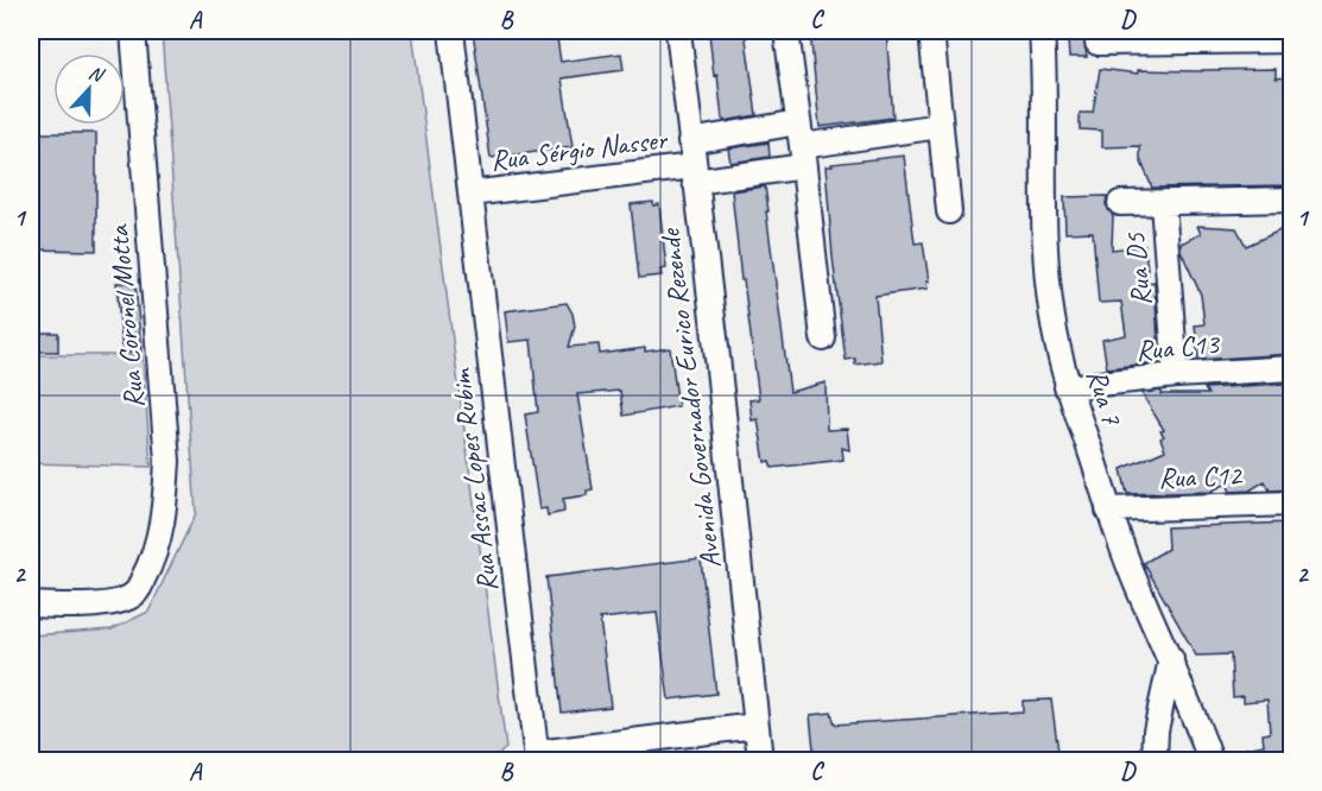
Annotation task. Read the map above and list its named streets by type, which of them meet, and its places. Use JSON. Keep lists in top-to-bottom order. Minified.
{"streets":{"street":["Rua Sérgio Nasser","Rua D5","Rua Coronel Motta","Rua C13","Rua 7","Avenida Governador Eurico Rezende","Rua C12","Rua Assac Lopes Rubim"]},"crossings":[["Rua Sérgio Nasser","Avenida Governador Eurico Rezende"],["Rua Sérgio Nasser","Rua Assac Lopes Rubim"],["Rua D5","Rua C13"],["Rua C13","Rua 7"],["Rua 7","Rua C12"]],"north":"top","grid":{"columns":["A","B","C","D"],"rows":["1","2"]}}
